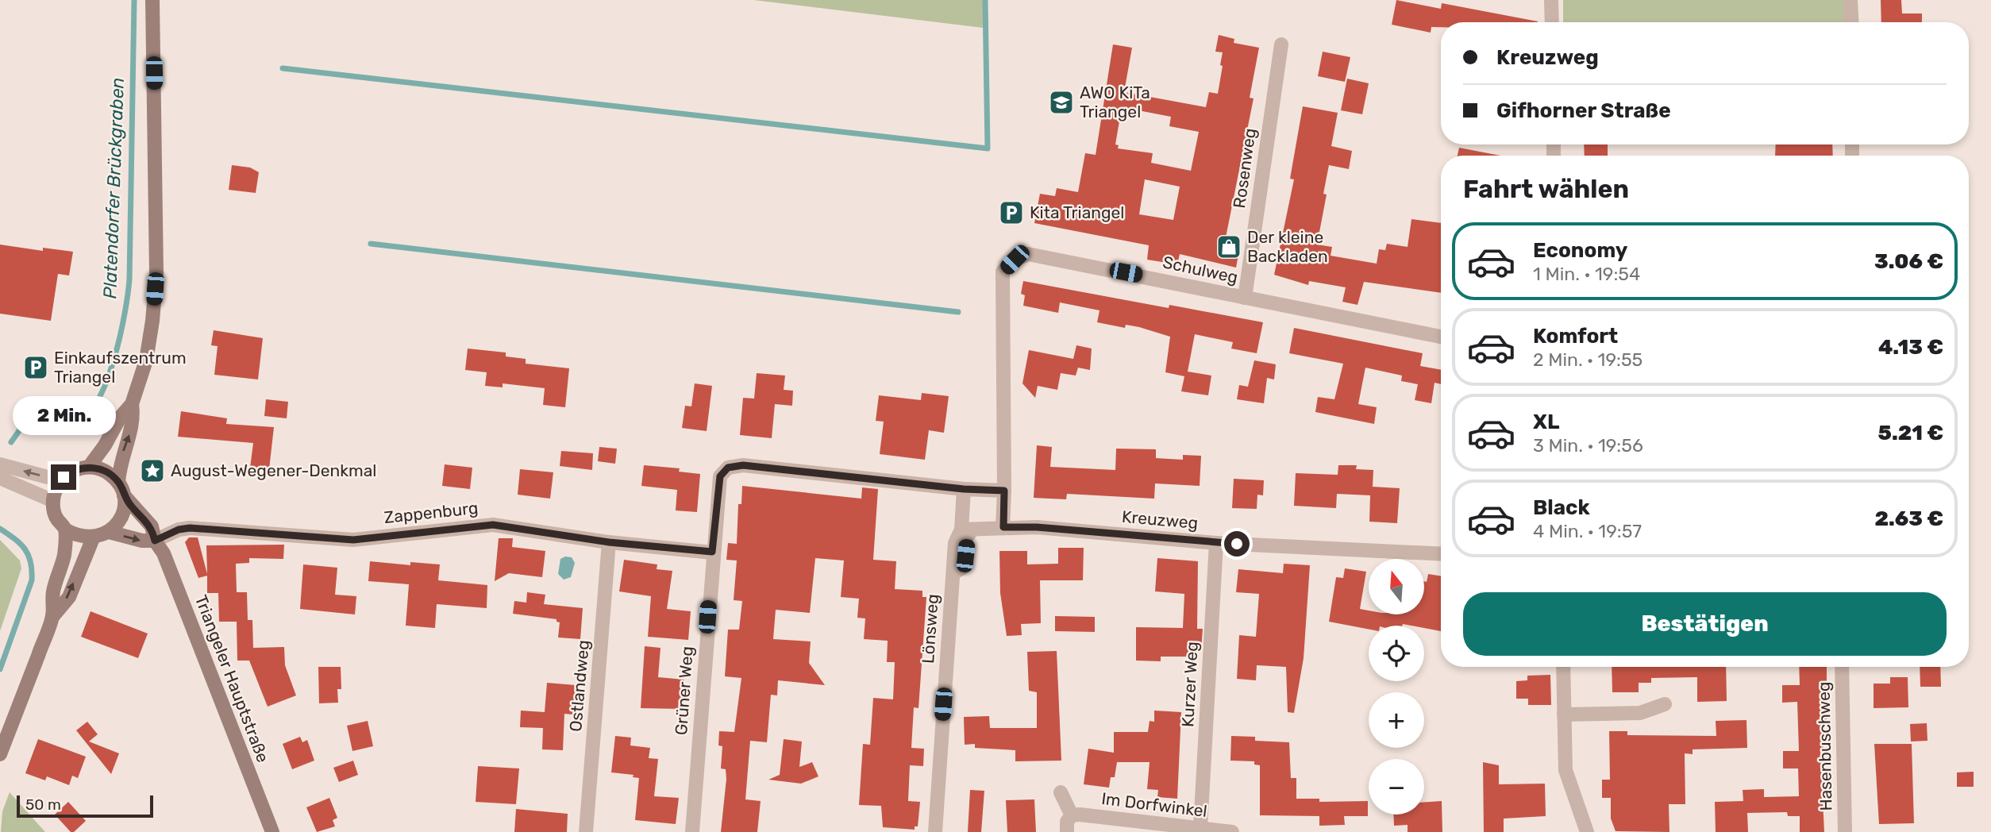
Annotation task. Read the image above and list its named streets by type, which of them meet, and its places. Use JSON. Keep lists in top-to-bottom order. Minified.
{"streets":{"street":["Rosenweg","Schulweg","Zappenburg","Kreuzweg","Lönsweg","Triangeler Hauptstraße","Kurzer Weg","Ostlandweg","Grüner Weg","Hasenbuschweg","Im Dorfwinkel"]},"crossings":[["Rosenweg","Schulweg"],["Schulweg","Kreuzweg"],["Zappenburg","Triangeler Hauptstraße"],["Zappenburg","Ostlandweg"],["Zappenburg","Grüner Weg"],["Kreuzweg","Lönsweg"],["Kreuzweg","Kurzer Weg"],["Kurzer Weg","Im Dorfwinkel"]],"water":["Platendorfer Brückgraben"],"places":{"school or university":["AWO KiTa Triangel"],"parking":["Kita Triangel","Einkaufszentrum Triangel"],"shop":["Der kleine Backladen"],"place":["August-Wegener-Denkmal"]},"scale_bar":"50 m","north":"top","page":{"banner":["Kreuzweg","Gifhorner Straße"],"heading":"Fahrt wählen","list":[{"name":"Economy","note":"1 Min. · 19:54","value":"3.06 €"},{"name":"Komfort","note":"2 Min. · 19:55","value":"4.13 €"},{"name":"XL","note":"3 Min. · 19:56","value":"5.21 €"},{"name":"Black","note":"4 Min. · 19:57","value":"2.63 €"}],"bubble":"2 Min.","map_buttons":["+","−"],"buttons":"Bestätigen","scale":"50 m"}}
